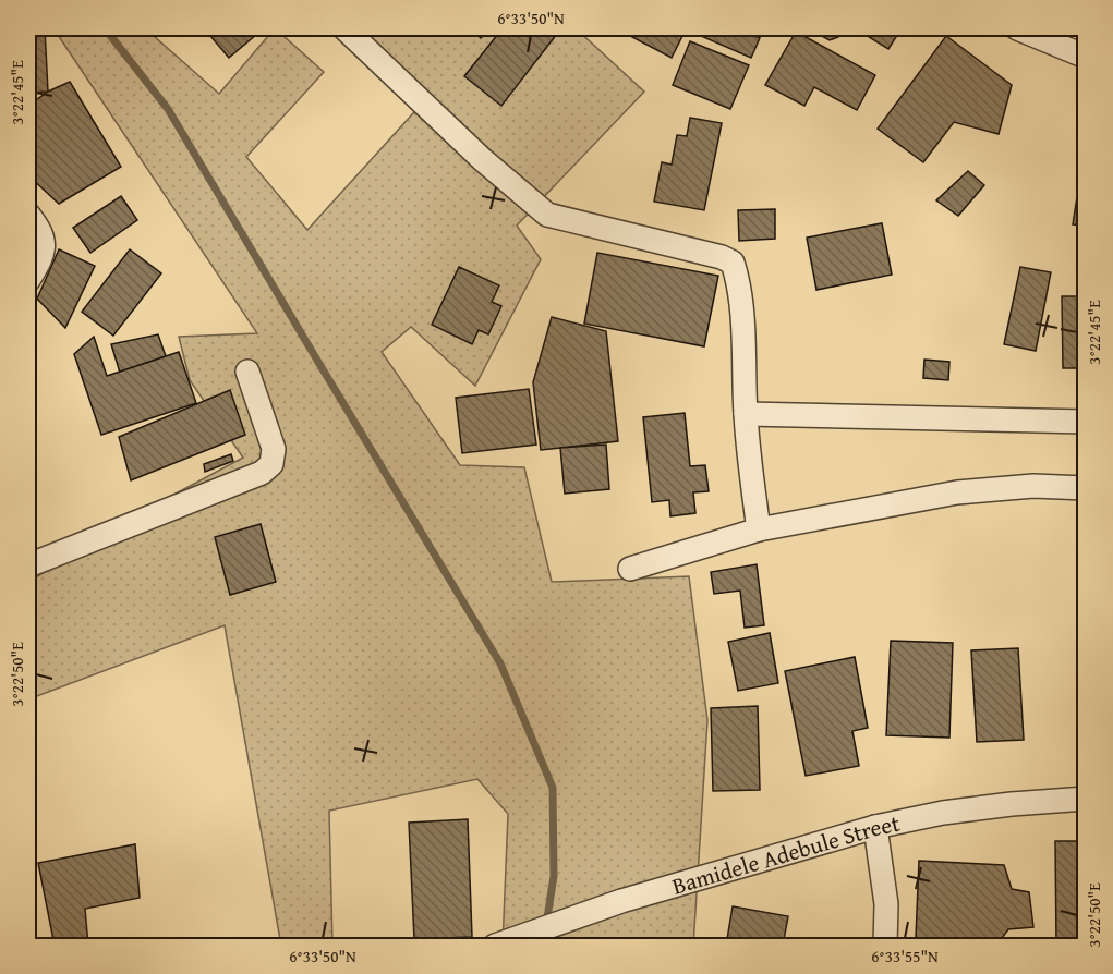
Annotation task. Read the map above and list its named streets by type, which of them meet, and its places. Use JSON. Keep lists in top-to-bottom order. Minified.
{"streets":{"street":["Bamidele Adebule Street"]},"coordinates":["6°33'50\"N","3°22'45\"E","3°22'50\"E","6°33'55\"N"]}
